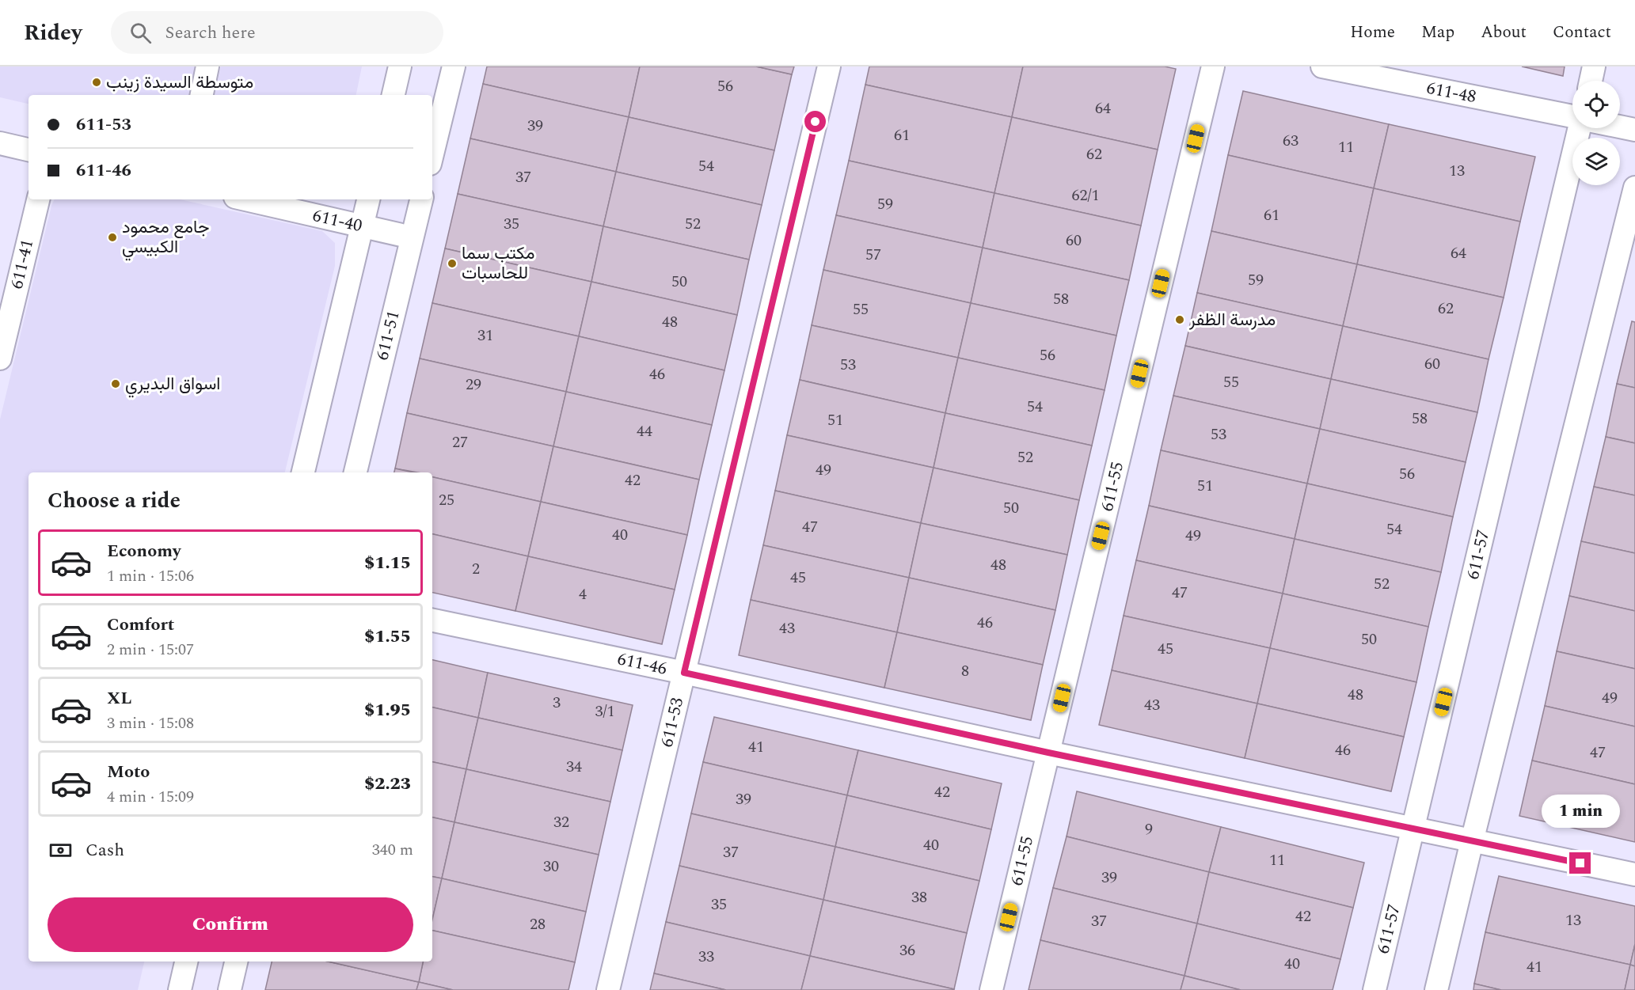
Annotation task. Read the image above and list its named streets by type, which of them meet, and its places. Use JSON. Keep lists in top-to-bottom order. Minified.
{"streets":{"street":["611-48","611-40","611-41","611-51","611-55","611-57","611-46","611-53"]},"crossings":[["611-40","611-51"],["611-55","611-46"],["611-57","611-46"],["611-46","611-53"]],"places":["متوسطة السيدة زينب","جامع محمود الكبيسي","مكتب سما للحاسبات","مدرسة الظفر","اسواق البديري"],"house_numbers":["56","64","39","61","63","11","62","54","13","37","62/1","59","61","35","52","60","64","57","59","50","58","62","55","48","31","56","60","53","46","55","29","54","58","51","44","53","27","52","49","56","42","51","25","50","47","54","40","49","48","2","45","52","47","4","46","43","50","45","8","48","49","3","43","3/1","41","46","47","34","42","39","32","9","40","37","11","30","39","38","35","42","13","37","28","36","33","40","41"],"page":{"header":"Ridey","search":"Search here","nav":["Home","Map","About","Contact"],"banner":["611-53","611-46"],"heading":"Choose a ride","list":[{"name":"Economy","note":"1 min · 15:06","value":"$1.15"},{"name":"Comfort","note":"2 min · 15:07","value":"$1.55"},{"name":"XL","note":"3 min · 15:08","value":"$1.95"},{"name":"Moto","note":"4 min · 15:09","value":"$2.23"}],"bubble":"1 min","pay":["Cash","340 m"],"buttons":"Confirm"}}
